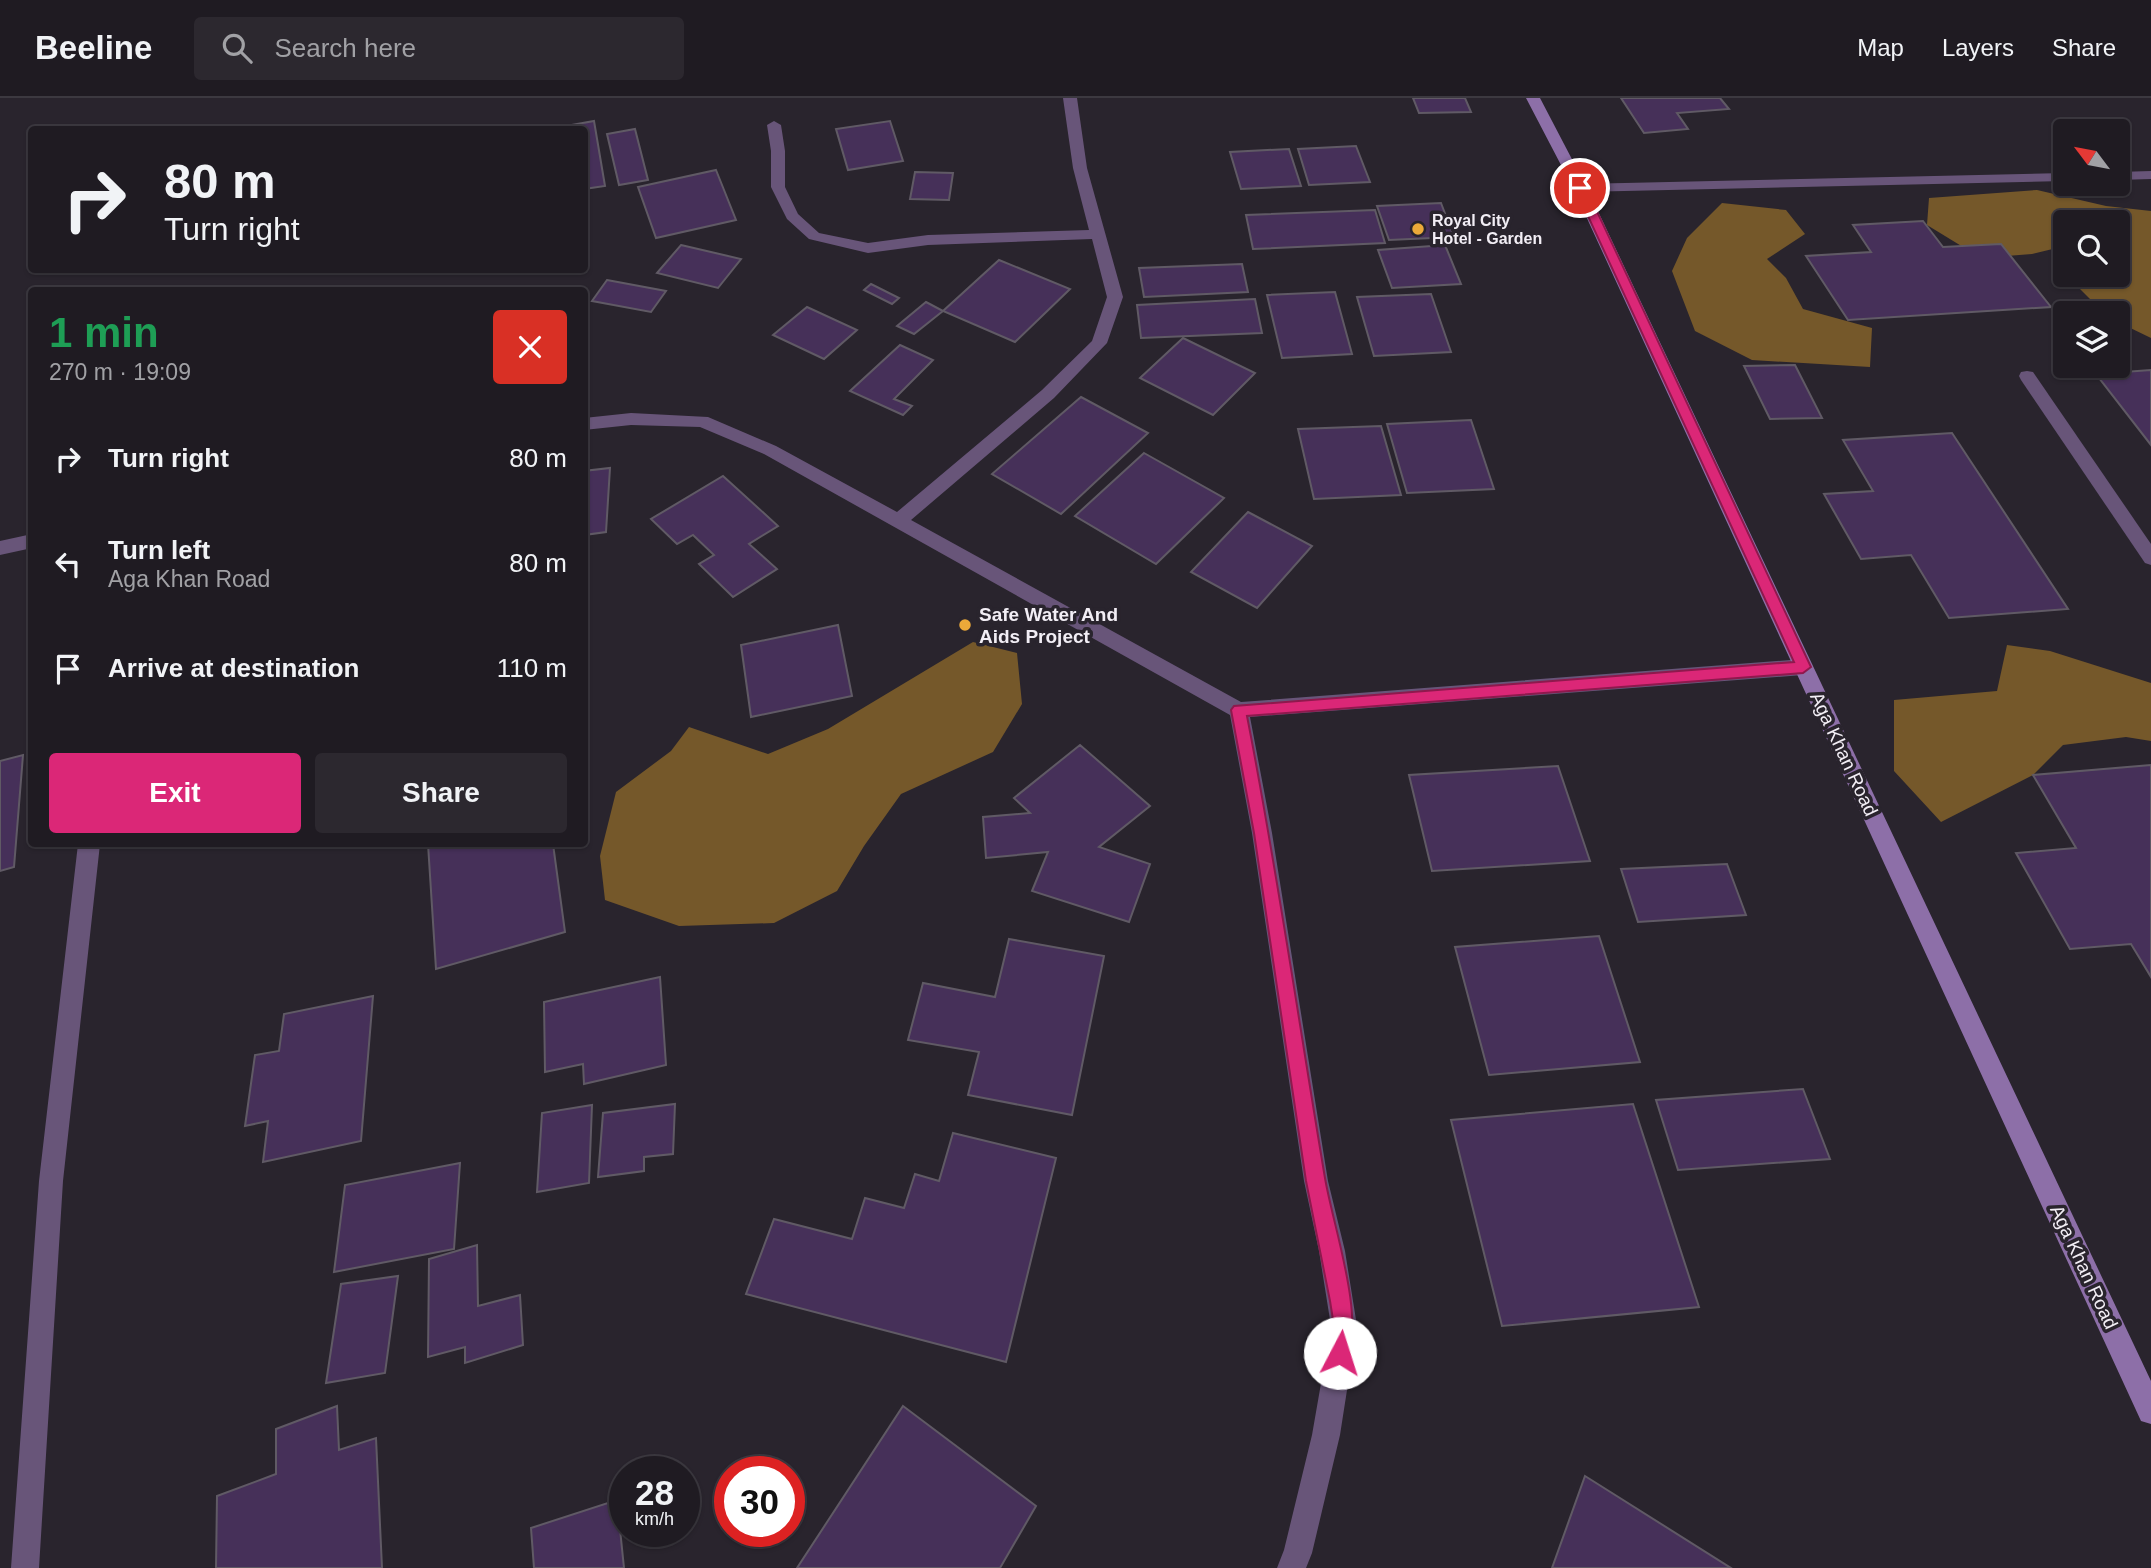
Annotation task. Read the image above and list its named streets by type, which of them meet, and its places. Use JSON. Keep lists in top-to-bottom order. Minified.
{"streets":{"street":["Aga Khan Road"]},"places":["Royal City Hotel - Garden","Safe Water And Aids Project"],"north":"top left","page":{"header":"Beeline","search":"Search here","nav":["Map","Layers","Share"],"turn":["80 m","Turn right"],"heading":["1 min","270 m · 19:09"],"list":[{"name":"Turn right","value":"80 m"},{"name":"Turn left","note":"Aga Khan Road","value":"80 m"},{"name":"Arrive at destination","value":"110 m"}],"buttons":["Exit","Share"],"speed":"28 km/h","limit":"30"}}
